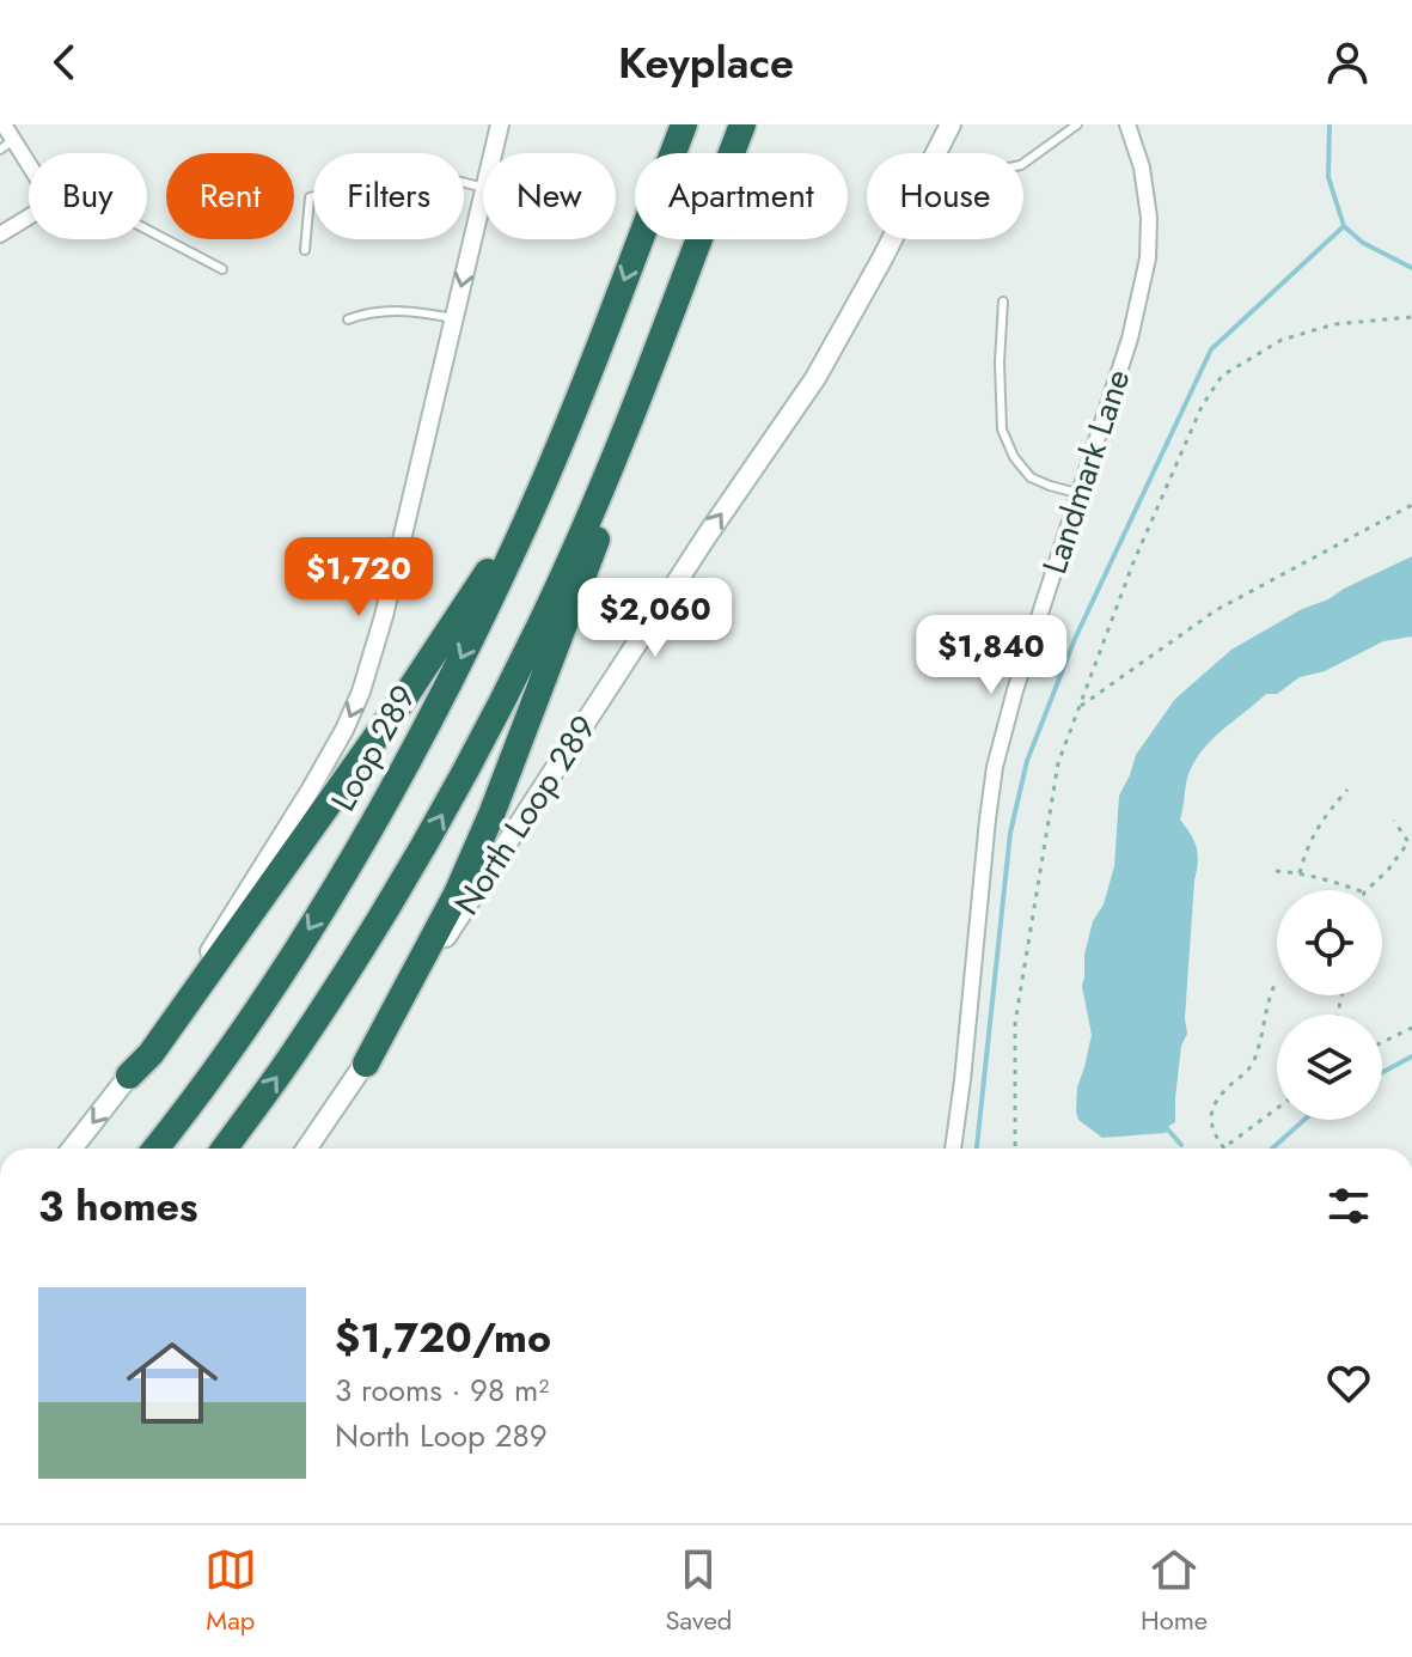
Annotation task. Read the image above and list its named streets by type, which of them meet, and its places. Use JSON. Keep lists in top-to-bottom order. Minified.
{"streets":{"highway":["Loop 289"],"main road":["North Loop 289"],"street":["Landmark Lane"]},"one_way":["North Loop 289"],"page":{"header":"Keyplace","chip":["Buy","Rent","Filters","New","Apartment","House"],"price":["$1,720","$2,060","$1,840"],"heading":"3 homes","list":[{"name":"$1,720/mo","note":"3 rooms · 98 m² · North Loop 289"}],"tabs":["Map","Saved","Home"]}}
